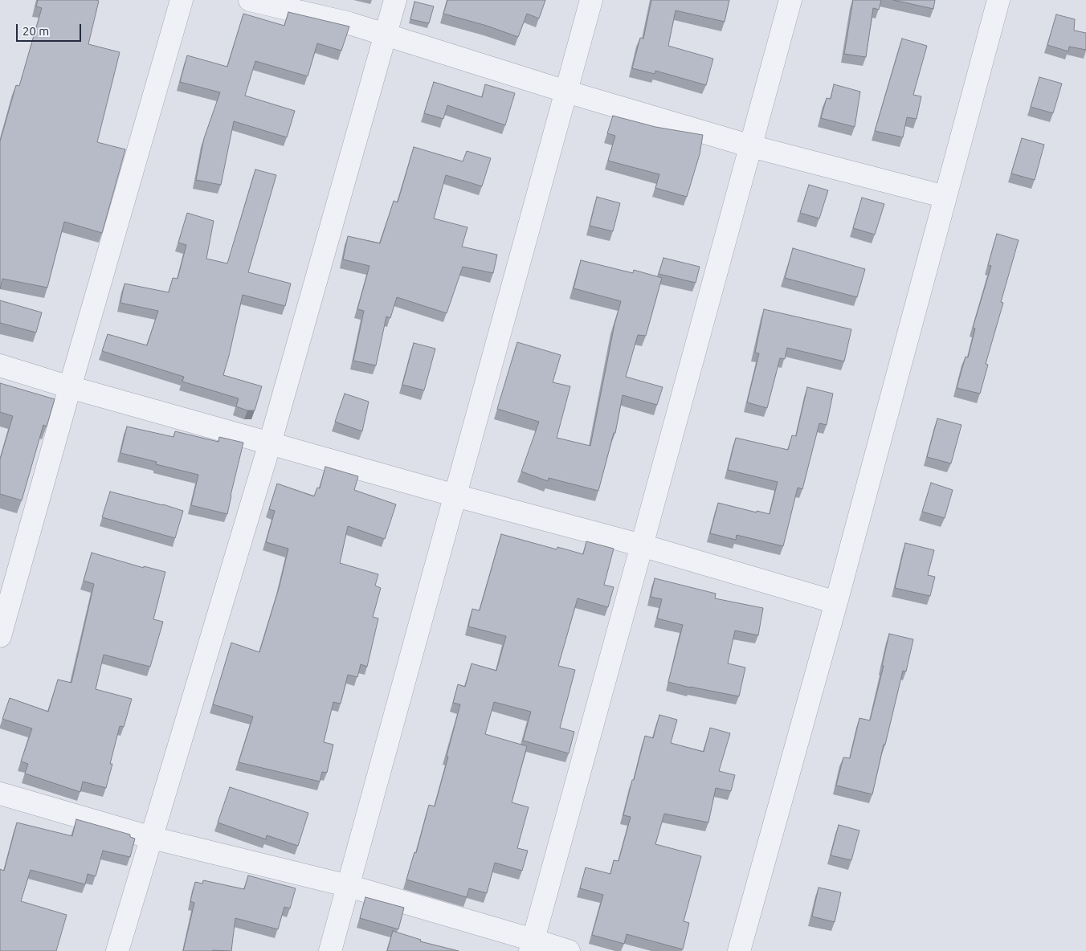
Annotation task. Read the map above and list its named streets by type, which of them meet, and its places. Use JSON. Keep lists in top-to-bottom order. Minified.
{"scale_bar":"20 m"}
